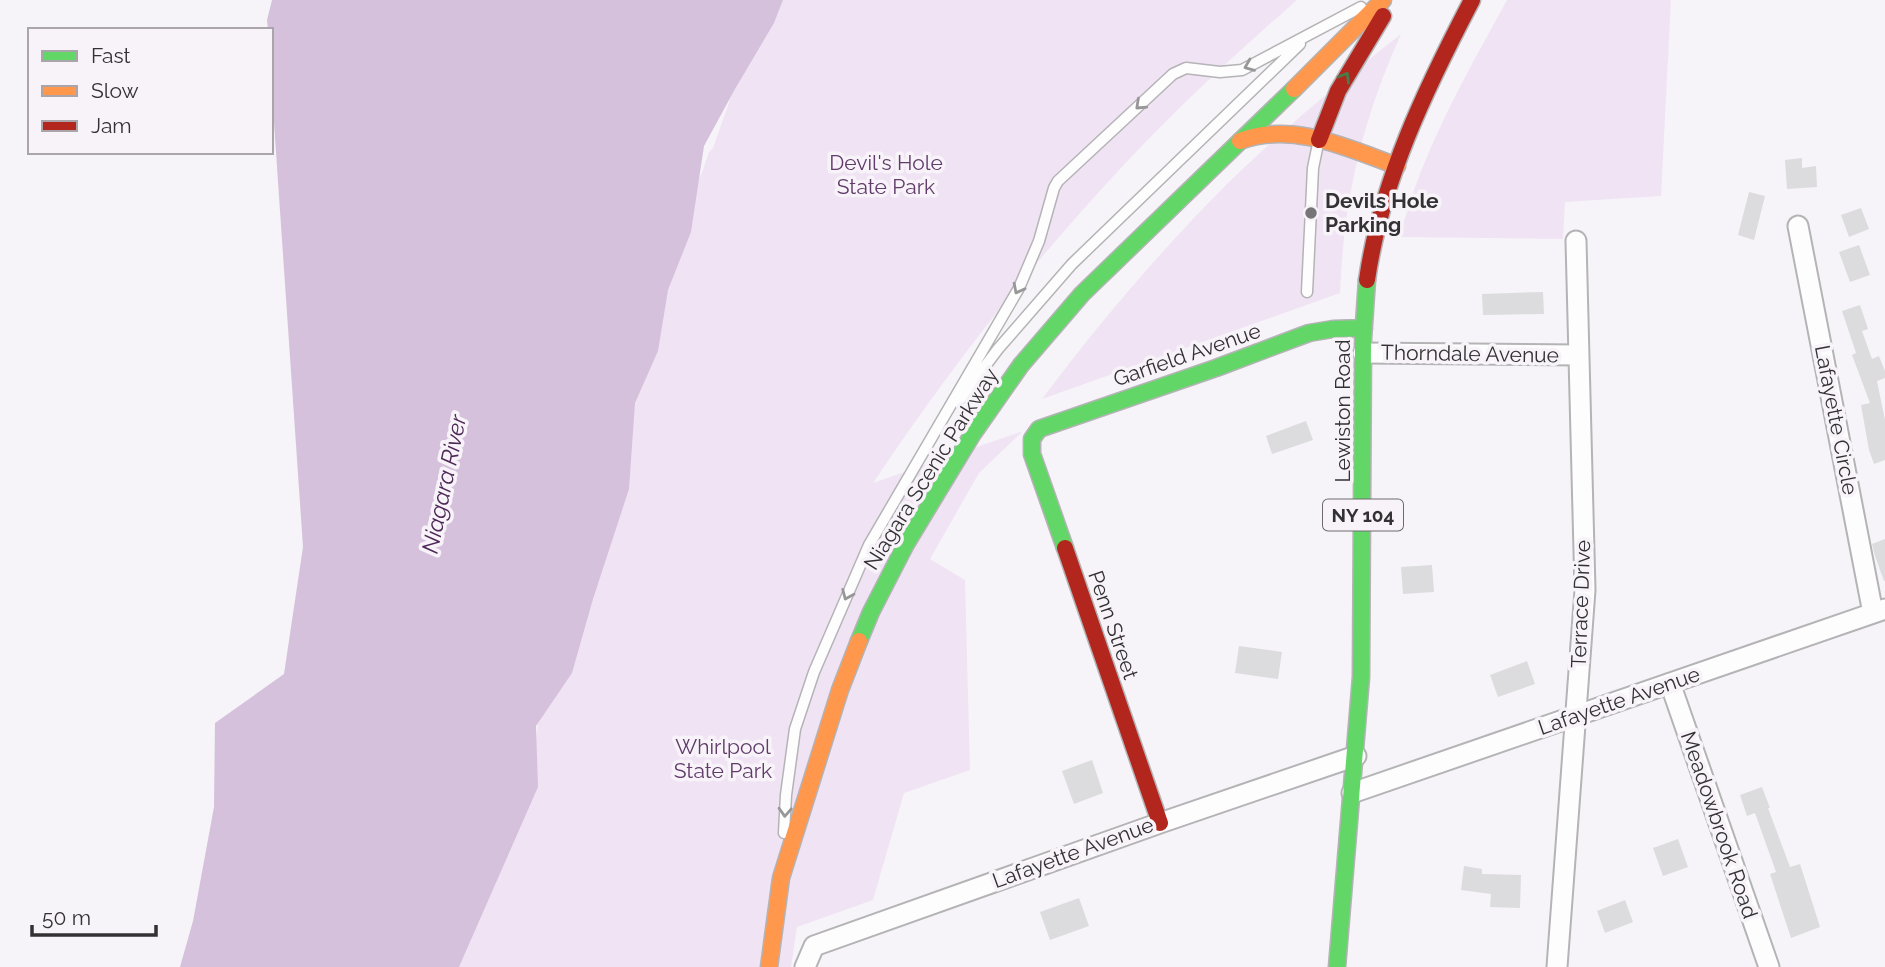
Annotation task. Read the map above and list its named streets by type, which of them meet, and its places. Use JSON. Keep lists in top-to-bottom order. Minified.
{"streets":{"main road":["Garfield Avenue","Lewiston Road","Niagara Scenic Parkway","NY 104","Penn Street"],"street":["Thorndale Avenue","Lafayette Circle","Terrace Drive","Lafayette Avenue","Meadowbrook Road"]},"crossings":[["Thorndale Avenue","Lewiston Road"],["Thorndale Avenue","Terrace Drive"],["Garfield Avenue","Lewiston Road"],["Garfield Avenue","Penn Street"],["Lewiston Road","Lafayette Avenue"],["Lafayette Circle","Lafayette Avenue"],["Terrace Drive","Lafayette Avenue"],["Penn Street","Lafayette Avenue"],["Lafayette Avenue","Meadowbrook Road"]],"water":["Niagara River"],"parks":["Devil's Hole State Park","Whirlpool State Park"],"places":["Devils Hole Parking"],"legend":["Fast","Slow","Jam"],"scale_bar":"50 m"}
